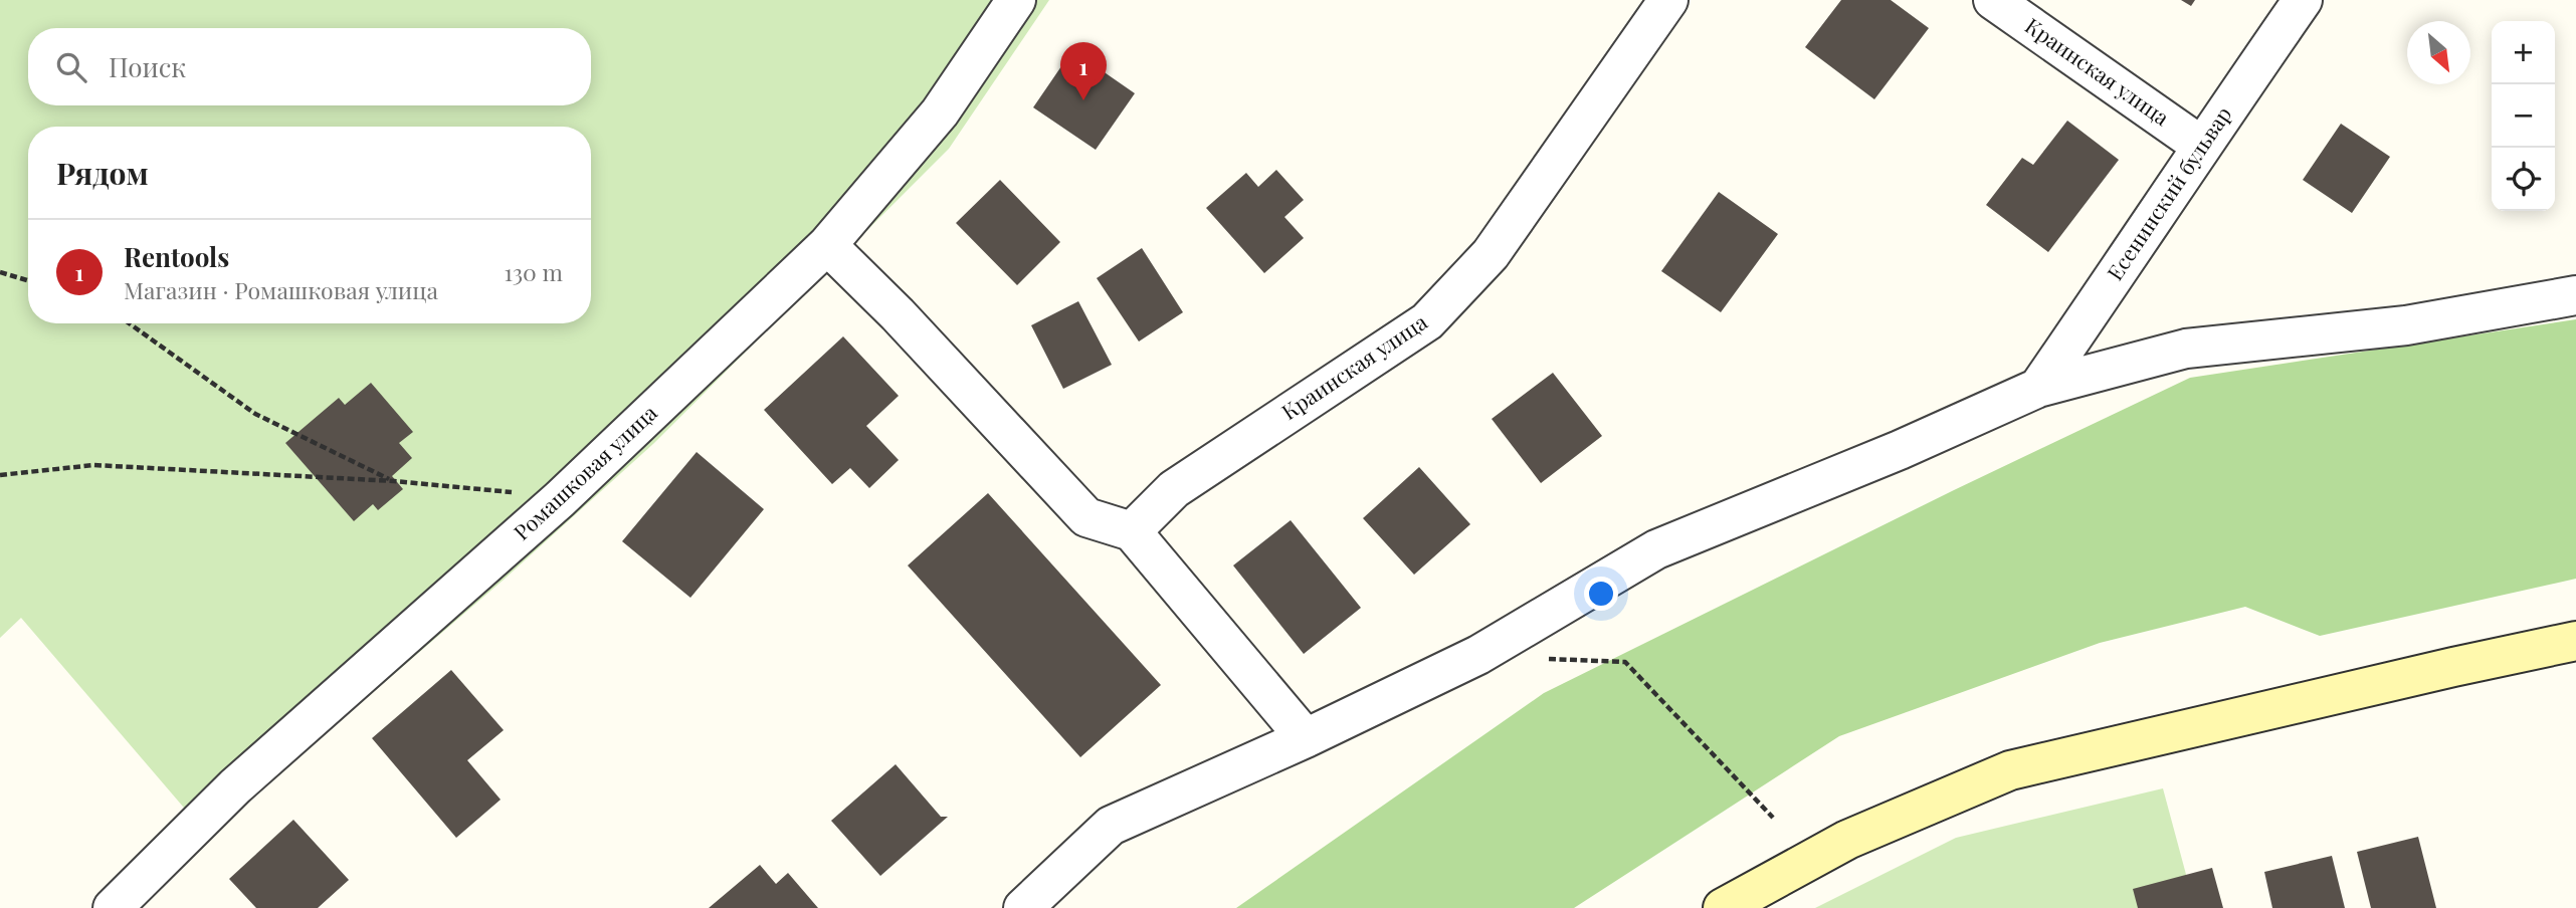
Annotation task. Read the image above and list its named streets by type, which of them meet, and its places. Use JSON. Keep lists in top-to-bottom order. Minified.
{"streets":{"street":["Краинская улица","Есенинский бульвар","Ромашковая улица"]},"crossings":[["Краинская улица","Есенинский бульвар"]],"north":"bottom right","page":{"map_buttons":["+","−"],"search":"Поиск","pins":"1","heading":"Рядом","list":[{"mark":"1","name":"Rentools","note":"Магазин · Ромашковая улица","value":"130 m"}]}}
